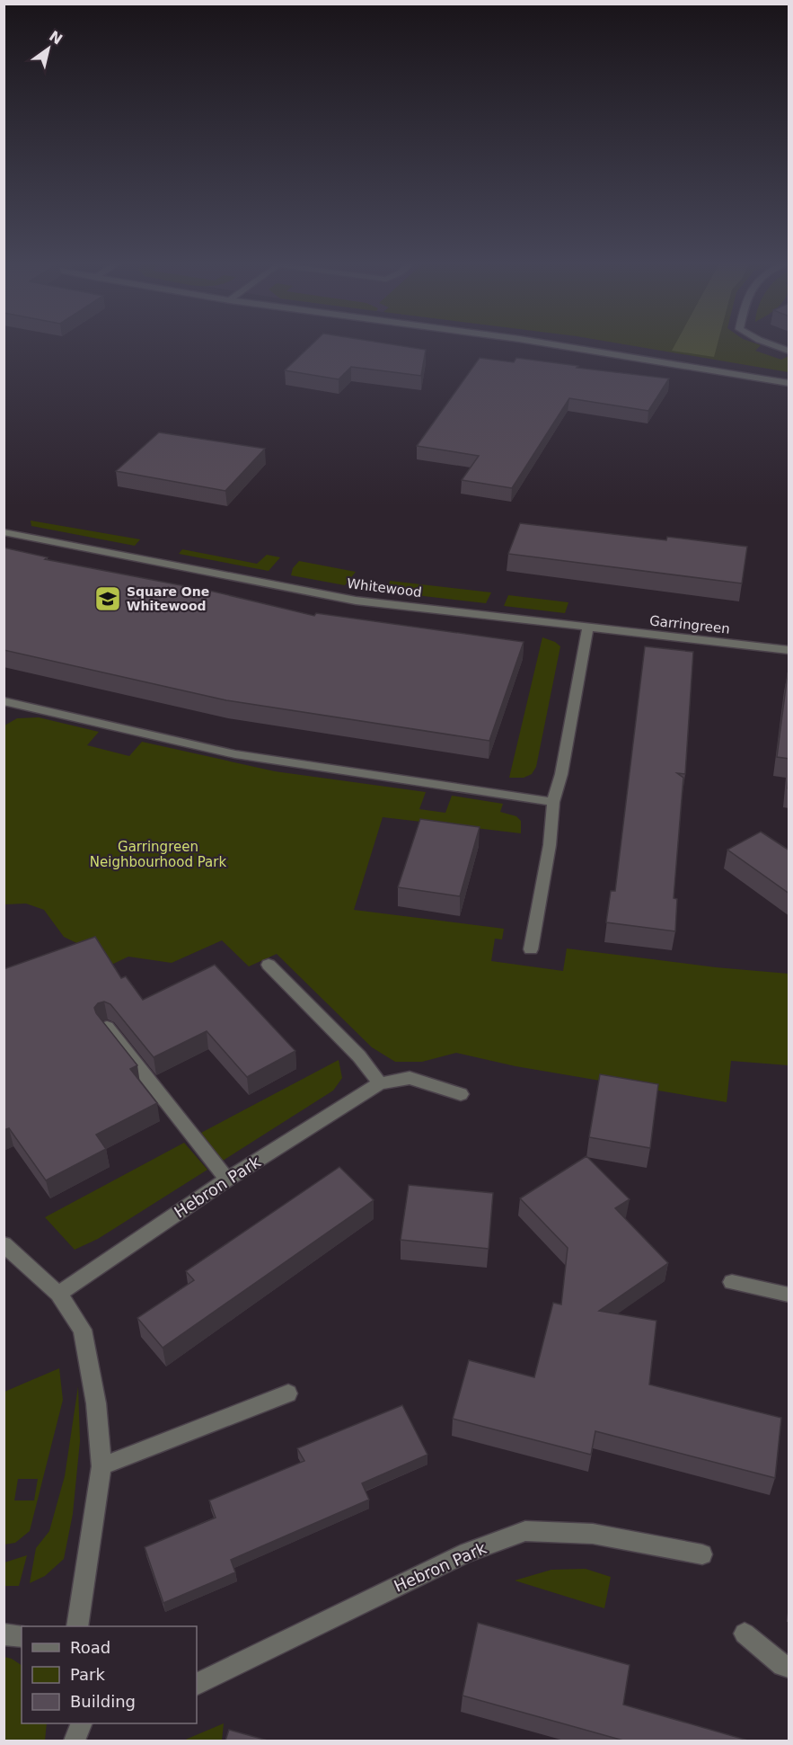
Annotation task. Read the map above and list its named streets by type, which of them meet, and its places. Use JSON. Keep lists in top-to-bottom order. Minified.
{"streets":{"street":["Whitewood","Garringreen","Hebron Park"]},"crossings":[["Whitewood","Garringreen"]],"parks":["Garringreen Neighbourhood Park"],"places":{"school or university":["Square One Whitewood"]},"legend":["Road","Park","Building"],"north":"top right"}
